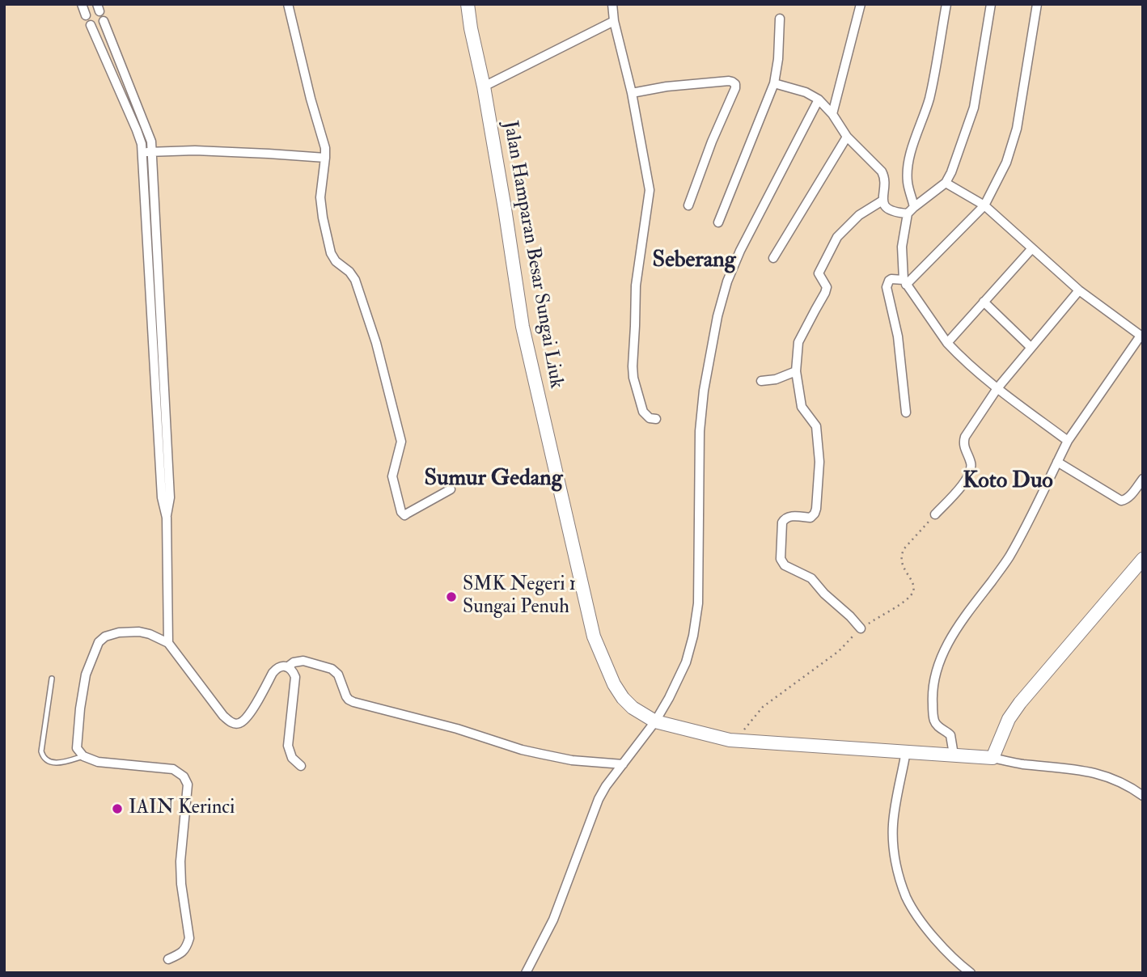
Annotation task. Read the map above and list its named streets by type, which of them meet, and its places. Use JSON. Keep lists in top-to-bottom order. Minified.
{"streets":{"street":["Jalan Hamparan Besar Sungai Liuk"]},"districts":["Seberang","Sumur Gedang","Koto Duo"],"places":["SMK Negeri 1 Sungai Penuh","IAIN Kerinci"]}
